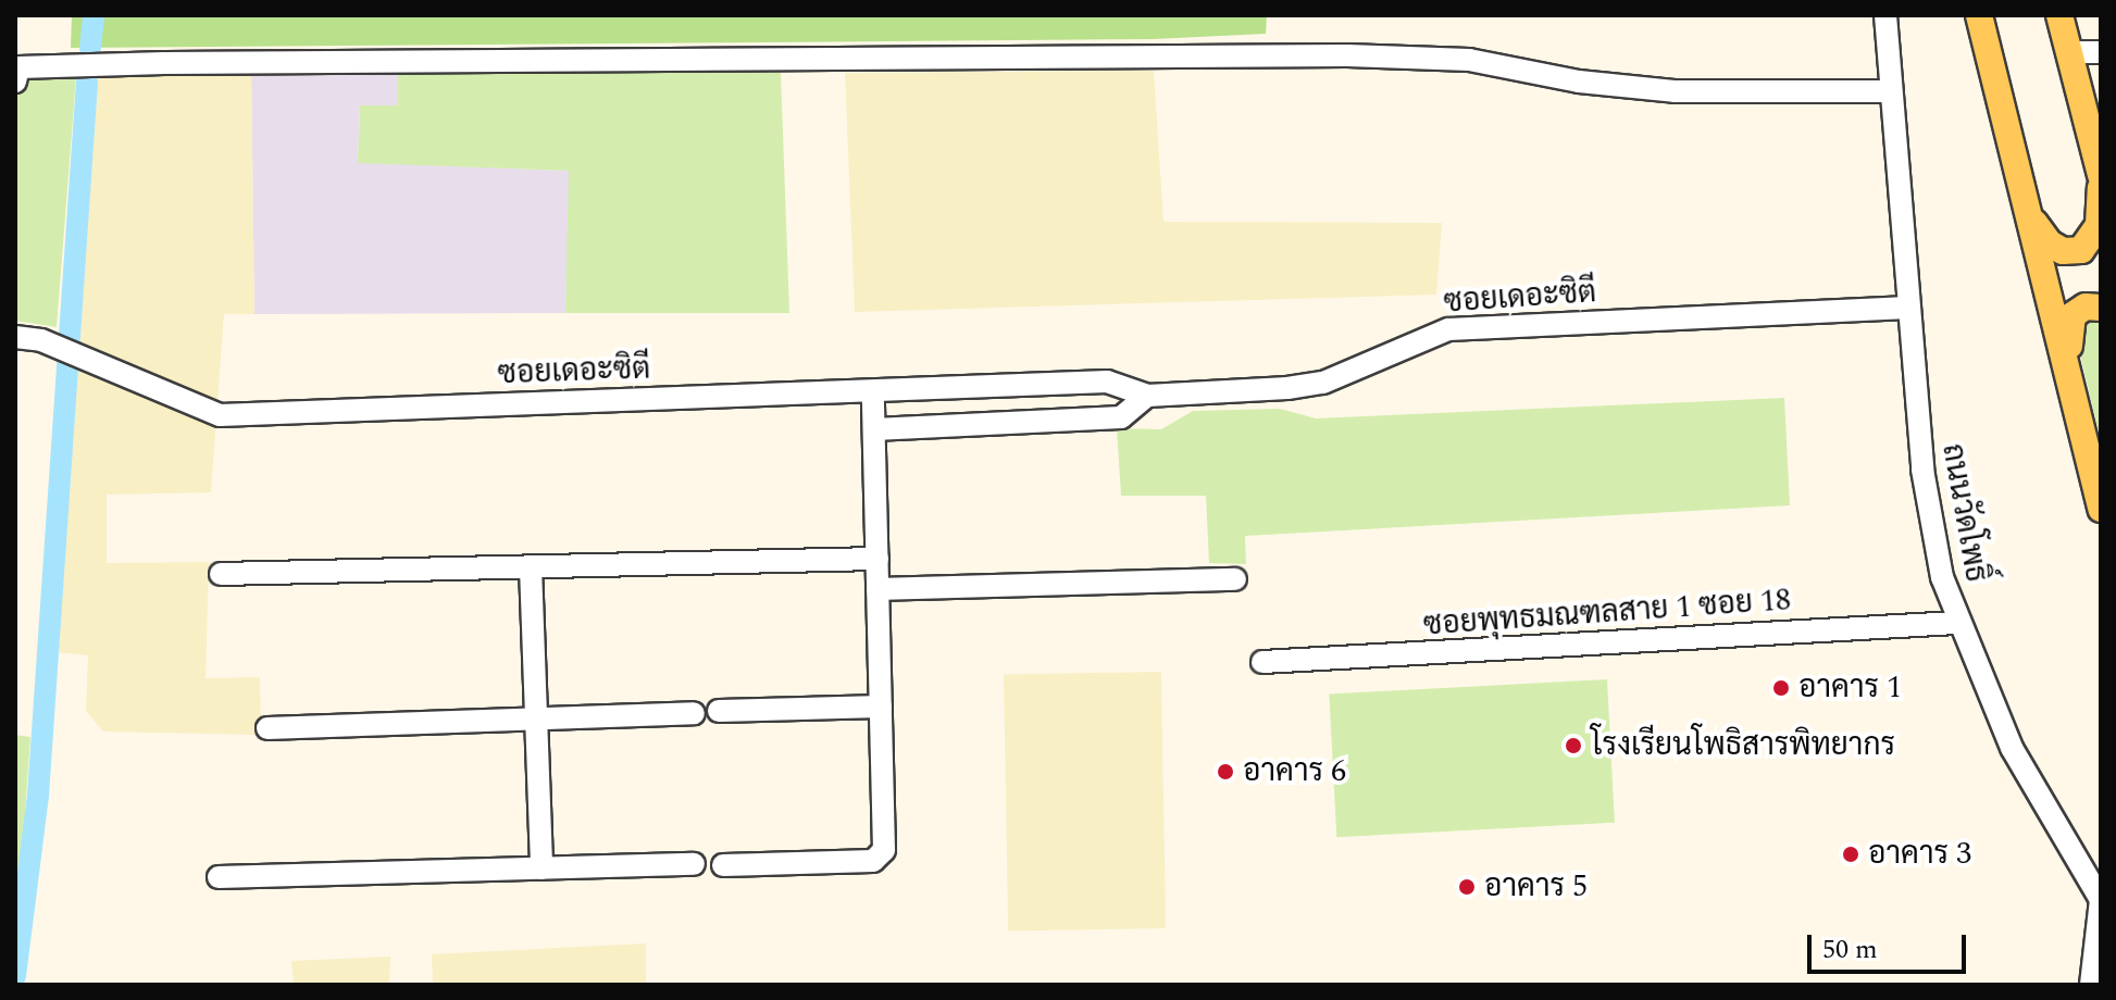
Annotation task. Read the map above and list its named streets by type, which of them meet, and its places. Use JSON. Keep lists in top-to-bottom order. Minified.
{"streets":{"street":["ซอยเดอะซิตี","ถนนวัดโพธิ์","ซอยพุทธมณฑลสาย 1 ซอย 18"]},"crossings":[["ซอยเดอะซิตี","ถนนวัดโพธิ์"],["ถนนวัดโพธิ์","ซอยพุทธมณฑลสาย 1 ซอย 18"]],"places":["อาคาร 1","โรงเรียนโพธิสารพิทยากร","อาคาร 6","อาคาร 3","อาคาร 5"],"scale_bar":"50 m"}
